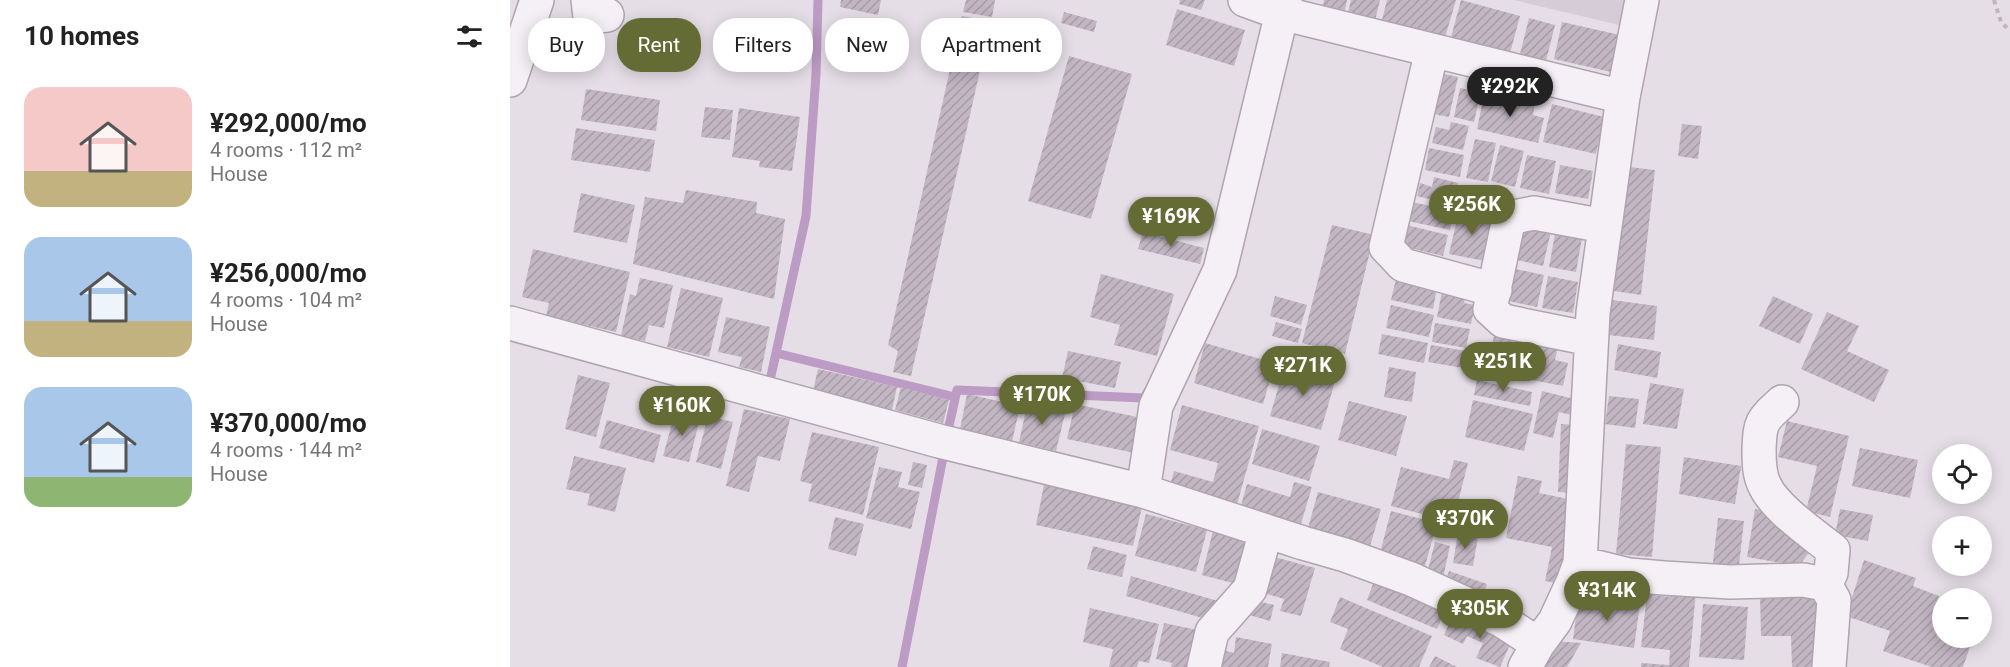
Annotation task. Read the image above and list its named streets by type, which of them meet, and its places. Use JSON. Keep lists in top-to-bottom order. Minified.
{"page":{"heading":"10 homes","chip":["Buy","Rent","Filters","New","Apartment"],"price":["¥292K","¥256K","¥169K","¥251K","¥271K","¥170K","¥160K","¥370K","¥314K","¥305K"],"list":[{"name":"¥292,000/mo","note":"4 rooms · 112 m² · House"},{"name":"¥256,000/mo","note":"4 rooms · 104 m² · House"},{"name":"¥370,000/mo","note":"4 rooms · 144 m² · House"}],"map_buttons":["+","−"]}}
